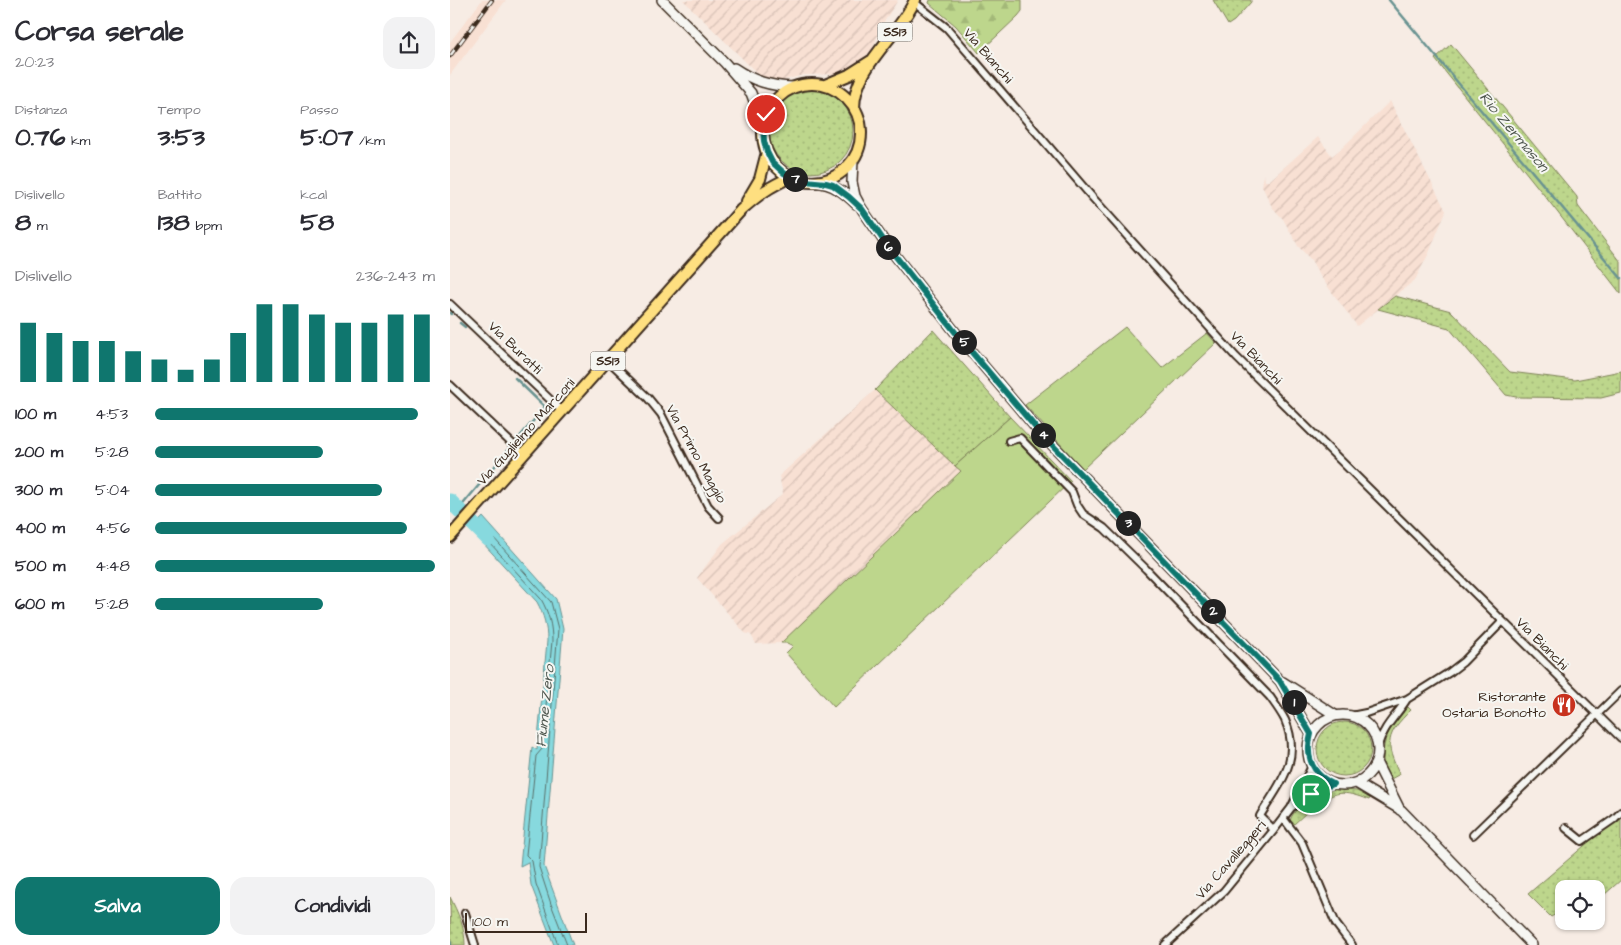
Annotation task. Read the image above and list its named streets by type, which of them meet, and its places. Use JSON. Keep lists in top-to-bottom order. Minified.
{"streets":{"main road":["SS13","Via Guglielmo Marconi"],"street":["Via Bianchi","Via Buratti","Via Primo Maggio","Via Cavalleggeri"]},"crossings":[["SS13","Via Bianchi"],["SS13","Via Guglielmo Marconi"],["Via Buratti","Via Guglielmo Marconi"],["Via Guglielmo Marconi","Via Primo Maggio"]],"water":["Rio Zermason","Fiume Zero"],"places":{"restaurant":["Ristorante Ostaria Bonotto"]},"scale_bar":"100 m","page":{"heading":["Corsa serale","20:23"],"stats":[["Distanza","0.76 km"],["Tempo","3:53"],["Passo","5:07 /km"],["Dislivello","8 m"],["Battito","138 bpm"],["kcal","58"]],"pins":["7","6","5","4","3","2","1"],"chart":["Dislivello","236–243 m"],"list":[{"name":"100 m","note":"4:53"},{"name":"200 m","note":"5:28"},{"name":"300 m","note":"5:04"},{"name":"400 m","note":"4:56"},{"name":"500 m","note":"4:48"},{"name":"600 m","note":"5:28"}],"buttons":["Salva","Condividi"],"scale":"100 m"}}
